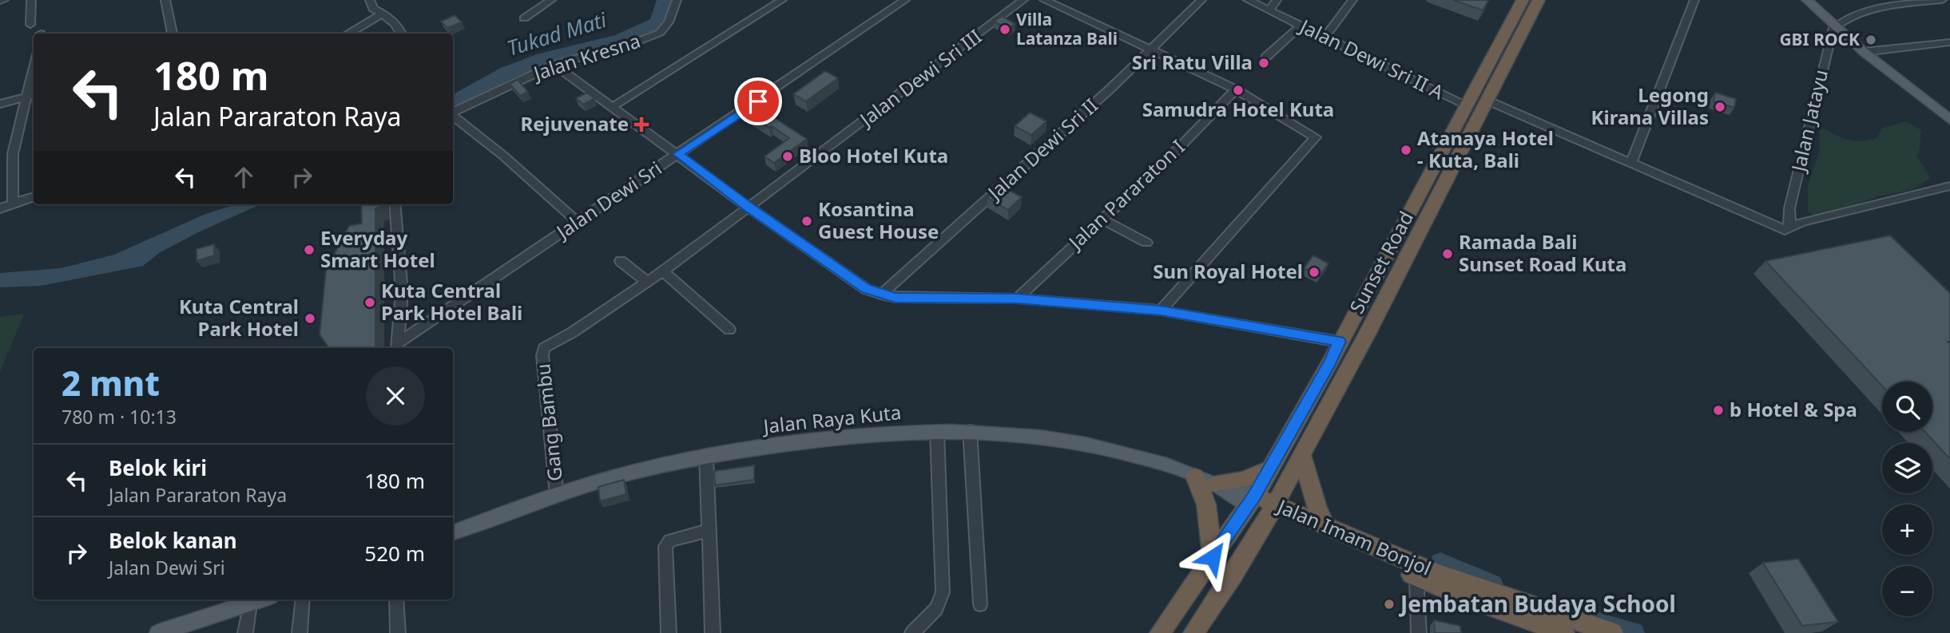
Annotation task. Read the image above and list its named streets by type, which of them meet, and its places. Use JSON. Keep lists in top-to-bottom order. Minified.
{"streets":{"highway":["Sunset Road","Jalan Imam Bonjol"],"main road":["Jalan Raya Kuta"],"street":["Jalan Kresna","Jalan Dewi Sri II A","Jalan Dewi Sri III","Jalan Jatayu","Jalan Dewi Sri II","Jalan Pararaton I","Jalan Dewi Sri","Gang Bambu"]},"crossings":[["Jalan Dewi Sri II A","Sunset Road"],["Jalan Dewi Sri III","Gang Bambu"],["Sunset Road","Jalan Raya Kuta"],["Sunset Road","Jalan Imam Bonjol"],["Jalan Raya Kuta","Gang Bambu"],["Jalan Raya Kuta","Jalan Imam Bonjol"]],"water":["Tukad Mati"],"places":{"other":["Villa Latanza Bali","GBI ROCK","Sri Ratu Villa","Samudra Hotel Kuta","Legong Kirana Villas","Atanaya Hotel - Kuta, Bali","Bloo Hotel Kuta","Kosantina Guest House","Everyday Smart Hotel","Ramada Bali Sunset Road Kuta","Sun Royal Hotel","Kuta Central Park Hotel Bali","Kuta Central Park Hotel","b Hotel & Spa","Jembatan Budaya School"],"health":["Rejuvenate"]},"page":{"turn":["180 m","Jalan Pararaton Raya"],"heading":["2 mnt","780 m · 10:13"],"map_buttons":["+","−"],"list":[{"name":"Belok kiri","note":"Jalan Pararaton Raya","value":"180 m"},{"name":"Belok kanan","note":"Jalan Dewi Sri","value":"520 m"}]}}
